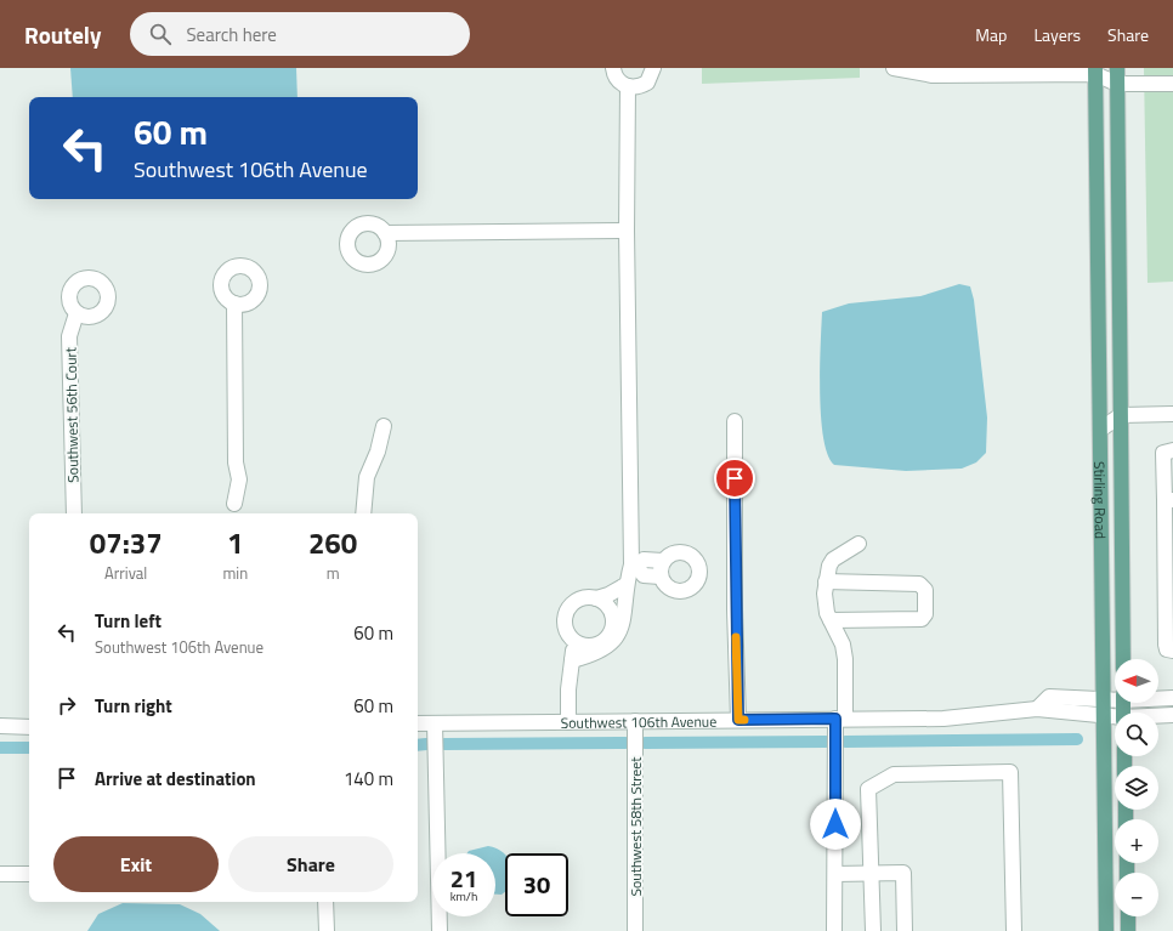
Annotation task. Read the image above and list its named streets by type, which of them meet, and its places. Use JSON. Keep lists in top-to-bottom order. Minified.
{"streets":{"main road":["Stirling Road"],"street":["Southwest 56th Court","Southwest 106th Avenue","Southwest 58th Street"]},"crossings":[["Stirling Road","Southwest 106th Avenue"],["Southwest 106th Avenue","Southwest 58th Street"]],"north":"left","page":{"header":"Routely","search":"Search here","nav":["Map","Layers","Share"],"turn":["60 m","Southwest 106th Avenue"],"eta":["07:37","Arrival","1","min","260","m"],"list":[{"name":"Turn left","note":"Southwest 106th Avenue","value":"60 m"},{"name":"Turn right","value":"60 m"},{"name":"Arrive at destination","value":"140 m"}],"map_buttons":["+","−"],"buttons":["Exit","Share"],"speed":"21 km/h","limit":"30"}}
